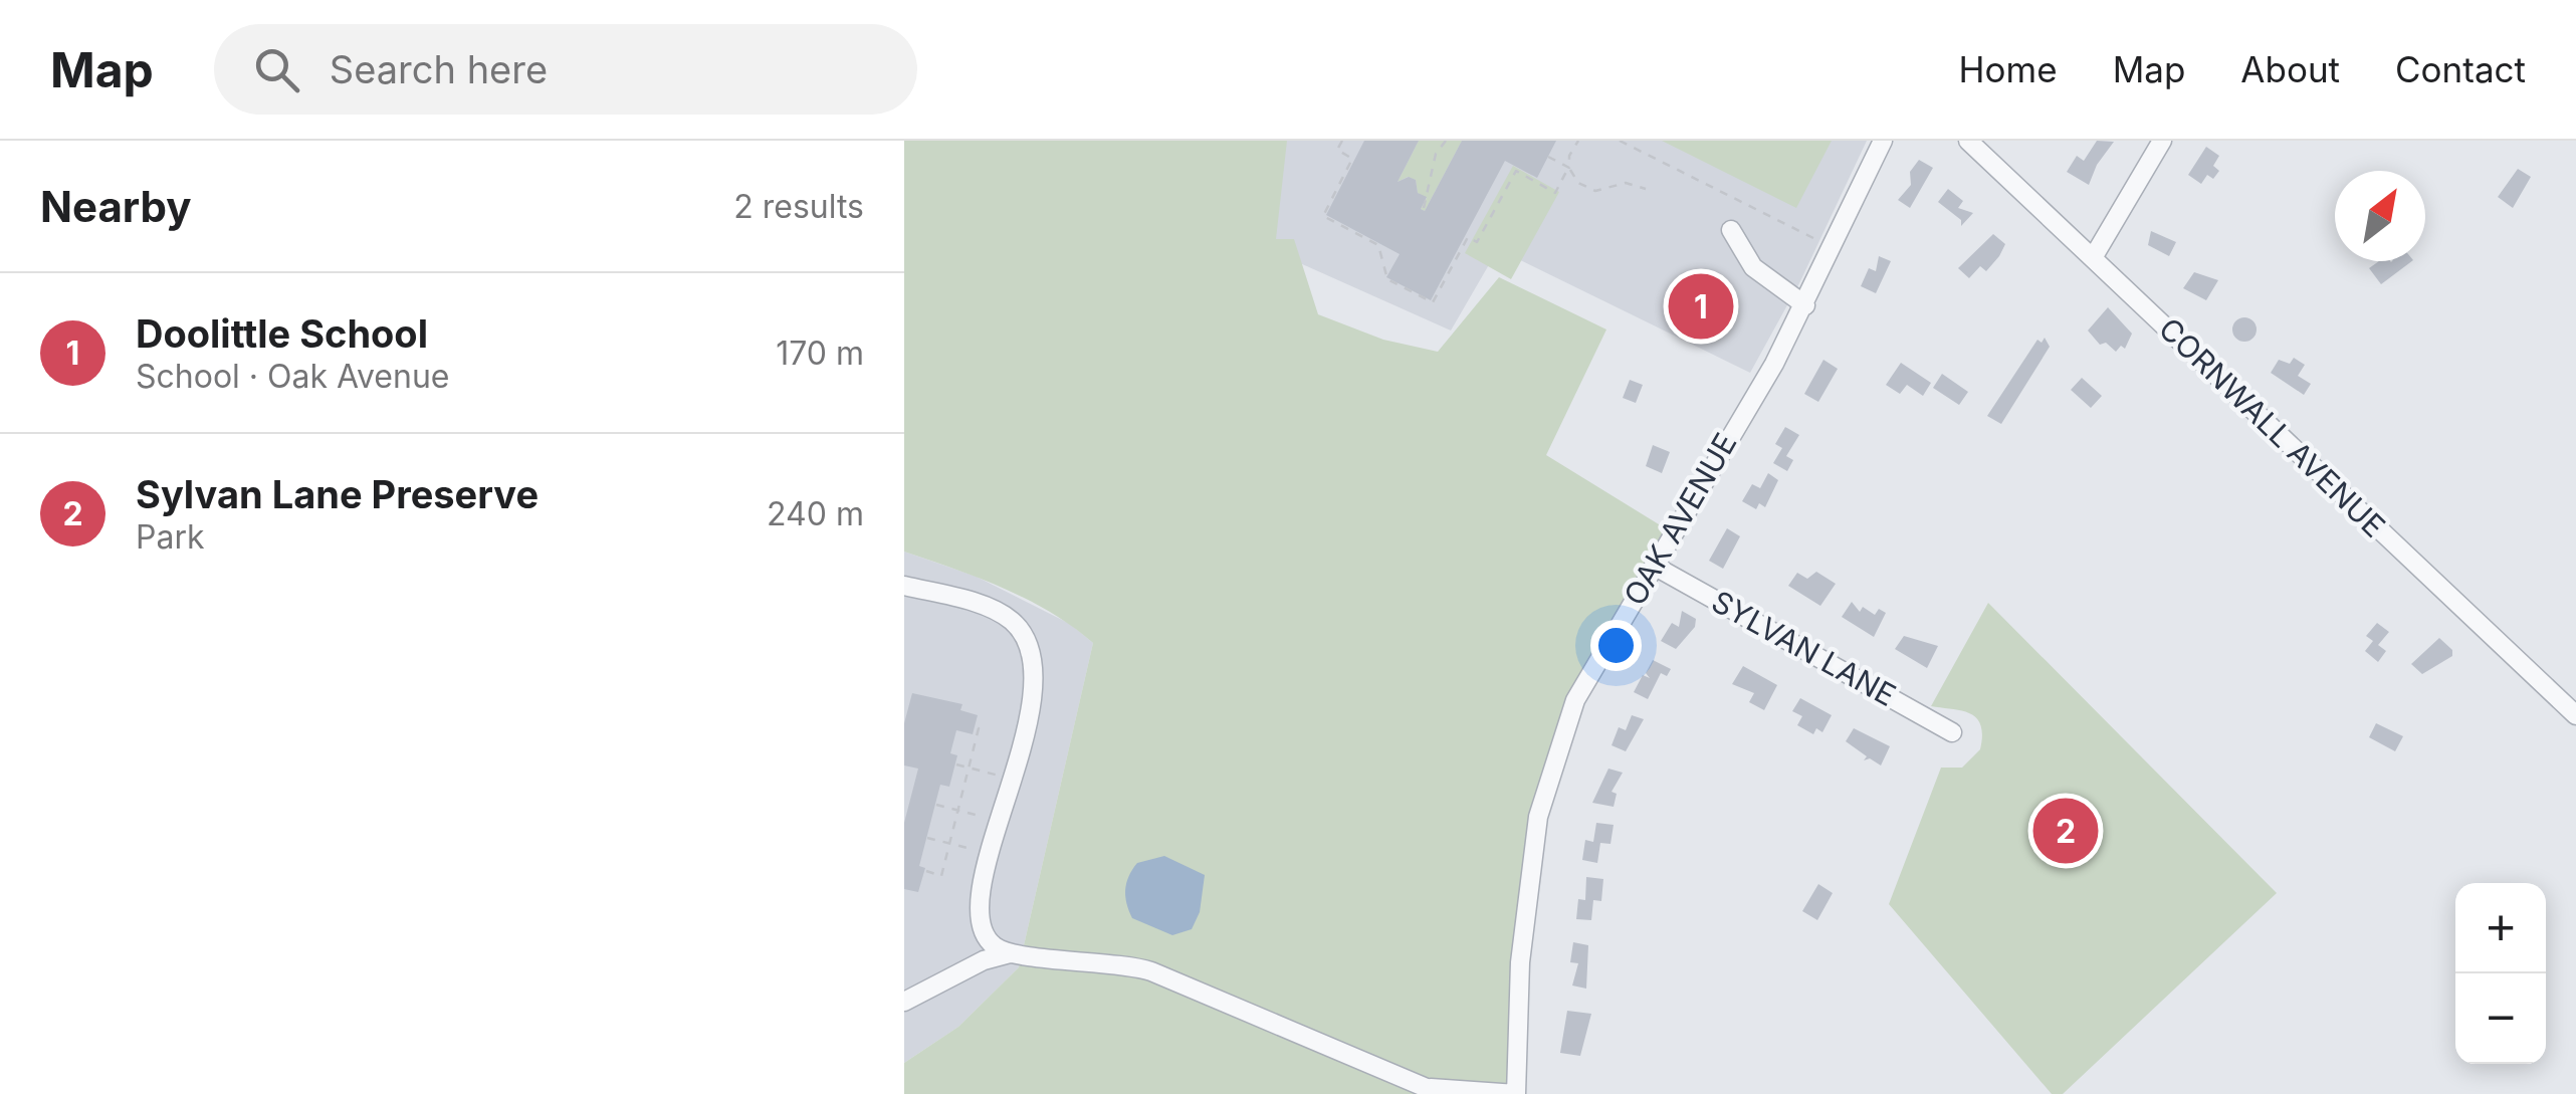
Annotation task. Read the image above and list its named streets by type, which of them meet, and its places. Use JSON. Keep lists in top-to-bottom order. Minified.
{"streets":{"street":["CORNWALL AVENUE","OAK AVENUE","SYLVAN LANE"]},"crossings":[["OAK AVENUE","SYLVAN LANE"]],"north":"top right","page":{"header":"Map","search":"Search here","nav":["Home","Map","About","Contact"],"heading":["Nearby","2 results"],"pins":["1","2"],"list":[{"mark":"1","name":"Doolittle School","note":"School · Oak Avenue","value":"170 m"},{"mark":"2","name":"Sylvan Lane Preserve","note":"Park","value":"240 m"}],"map_buttons":["+","−"]}}
